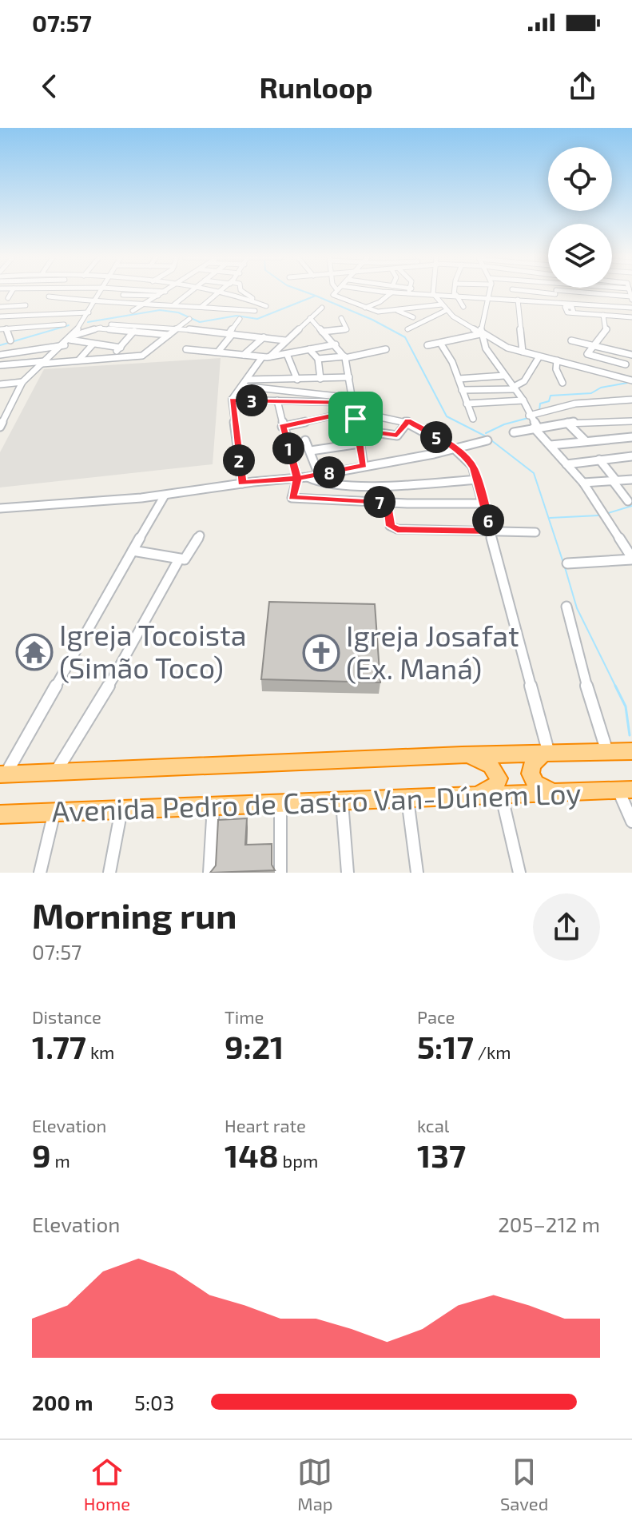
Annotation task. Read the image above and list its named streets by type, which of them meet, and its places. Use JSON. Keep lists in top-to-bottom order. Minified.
{"streets":{"highway":["Avenida Pedro de Castro Van-Dúnem Loy"]},"places":{"temple":["Igreja Tocoista (Simão Toco)"],"church":["Igreja Josafat (Ex. Maná)"]},"page":{"status":"07:57","header":"Runloop","pins":["3","5","1","2","8","7","6"],"heading":["Morning run","07:57"],"stats":[["Distance","1.77 km"],["Time","9:21"],["Pace","5:17 /km"],["Elevation","9 m"],["Heart rate","148 bpm"],["kcal","137"]],"chart":["Elevation","205–212 m"],"list":[{"name":"200 m","note":"5:03"}],"tabs":["Home","Map","Saved"]}}
